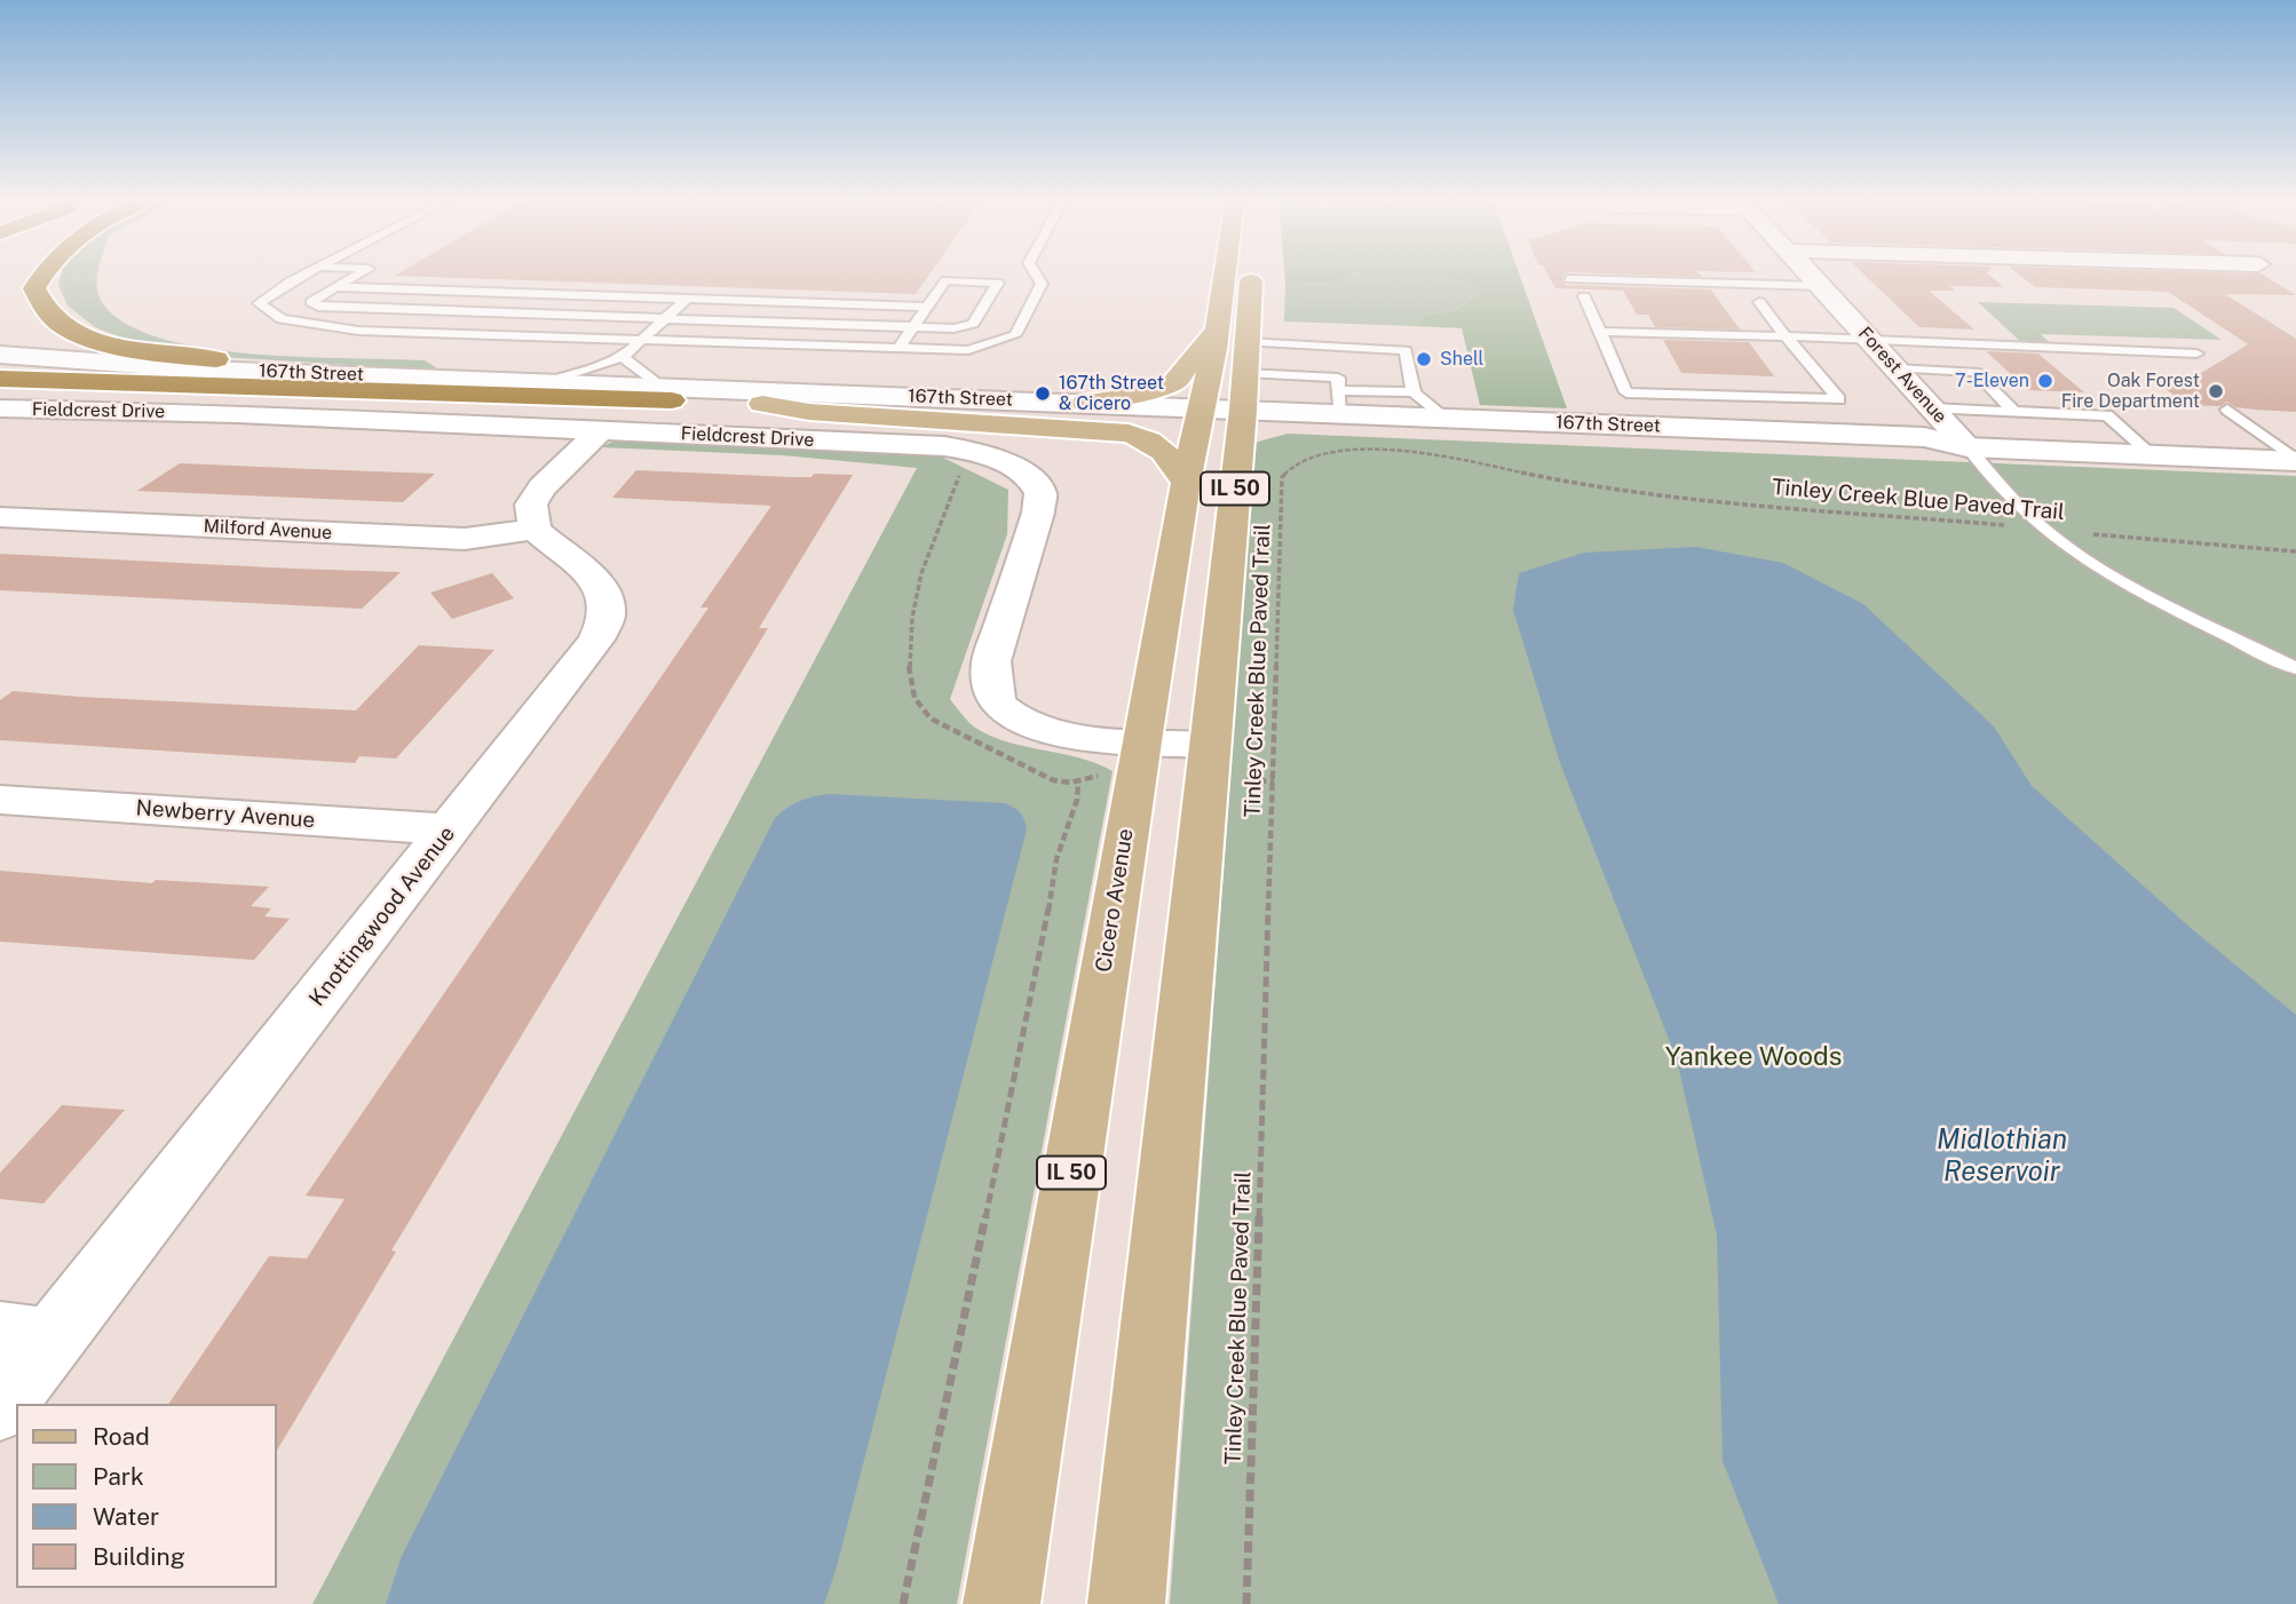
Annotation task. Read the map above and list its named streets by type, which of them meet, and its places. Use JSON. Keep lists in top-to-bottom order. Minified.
{"streets":{"main road":["IL 50","Cicero Avenue"],"street":["167th Street","Forest Avenue","Fieldcrest Drive","Milford Avenue","Newberry Avenue","Knottingwood Avenue"],"path":["Tinley Creek Blue Paved Trail"]},"crossings":[["167th Street","Forest Avenue"],["167th Street","IL 50"],["167th Street","Cicero Avenue"],["Fieldcrest Drive","IL 50"],["Fieldcrest Drive","Cicero Avenue"],["Milford Avenue","Knottingwood Avenue"],["Newberry Avenue","Knottingwood Avenue"]],"water":["Midlothian Reservoir"],"parks":["Yankee Woods"],"places":["Shell","7-Eleven","Oak Forest Fire Department","167th Street & Cicero"],"legend":["Road","Park","Water","Building"]}
